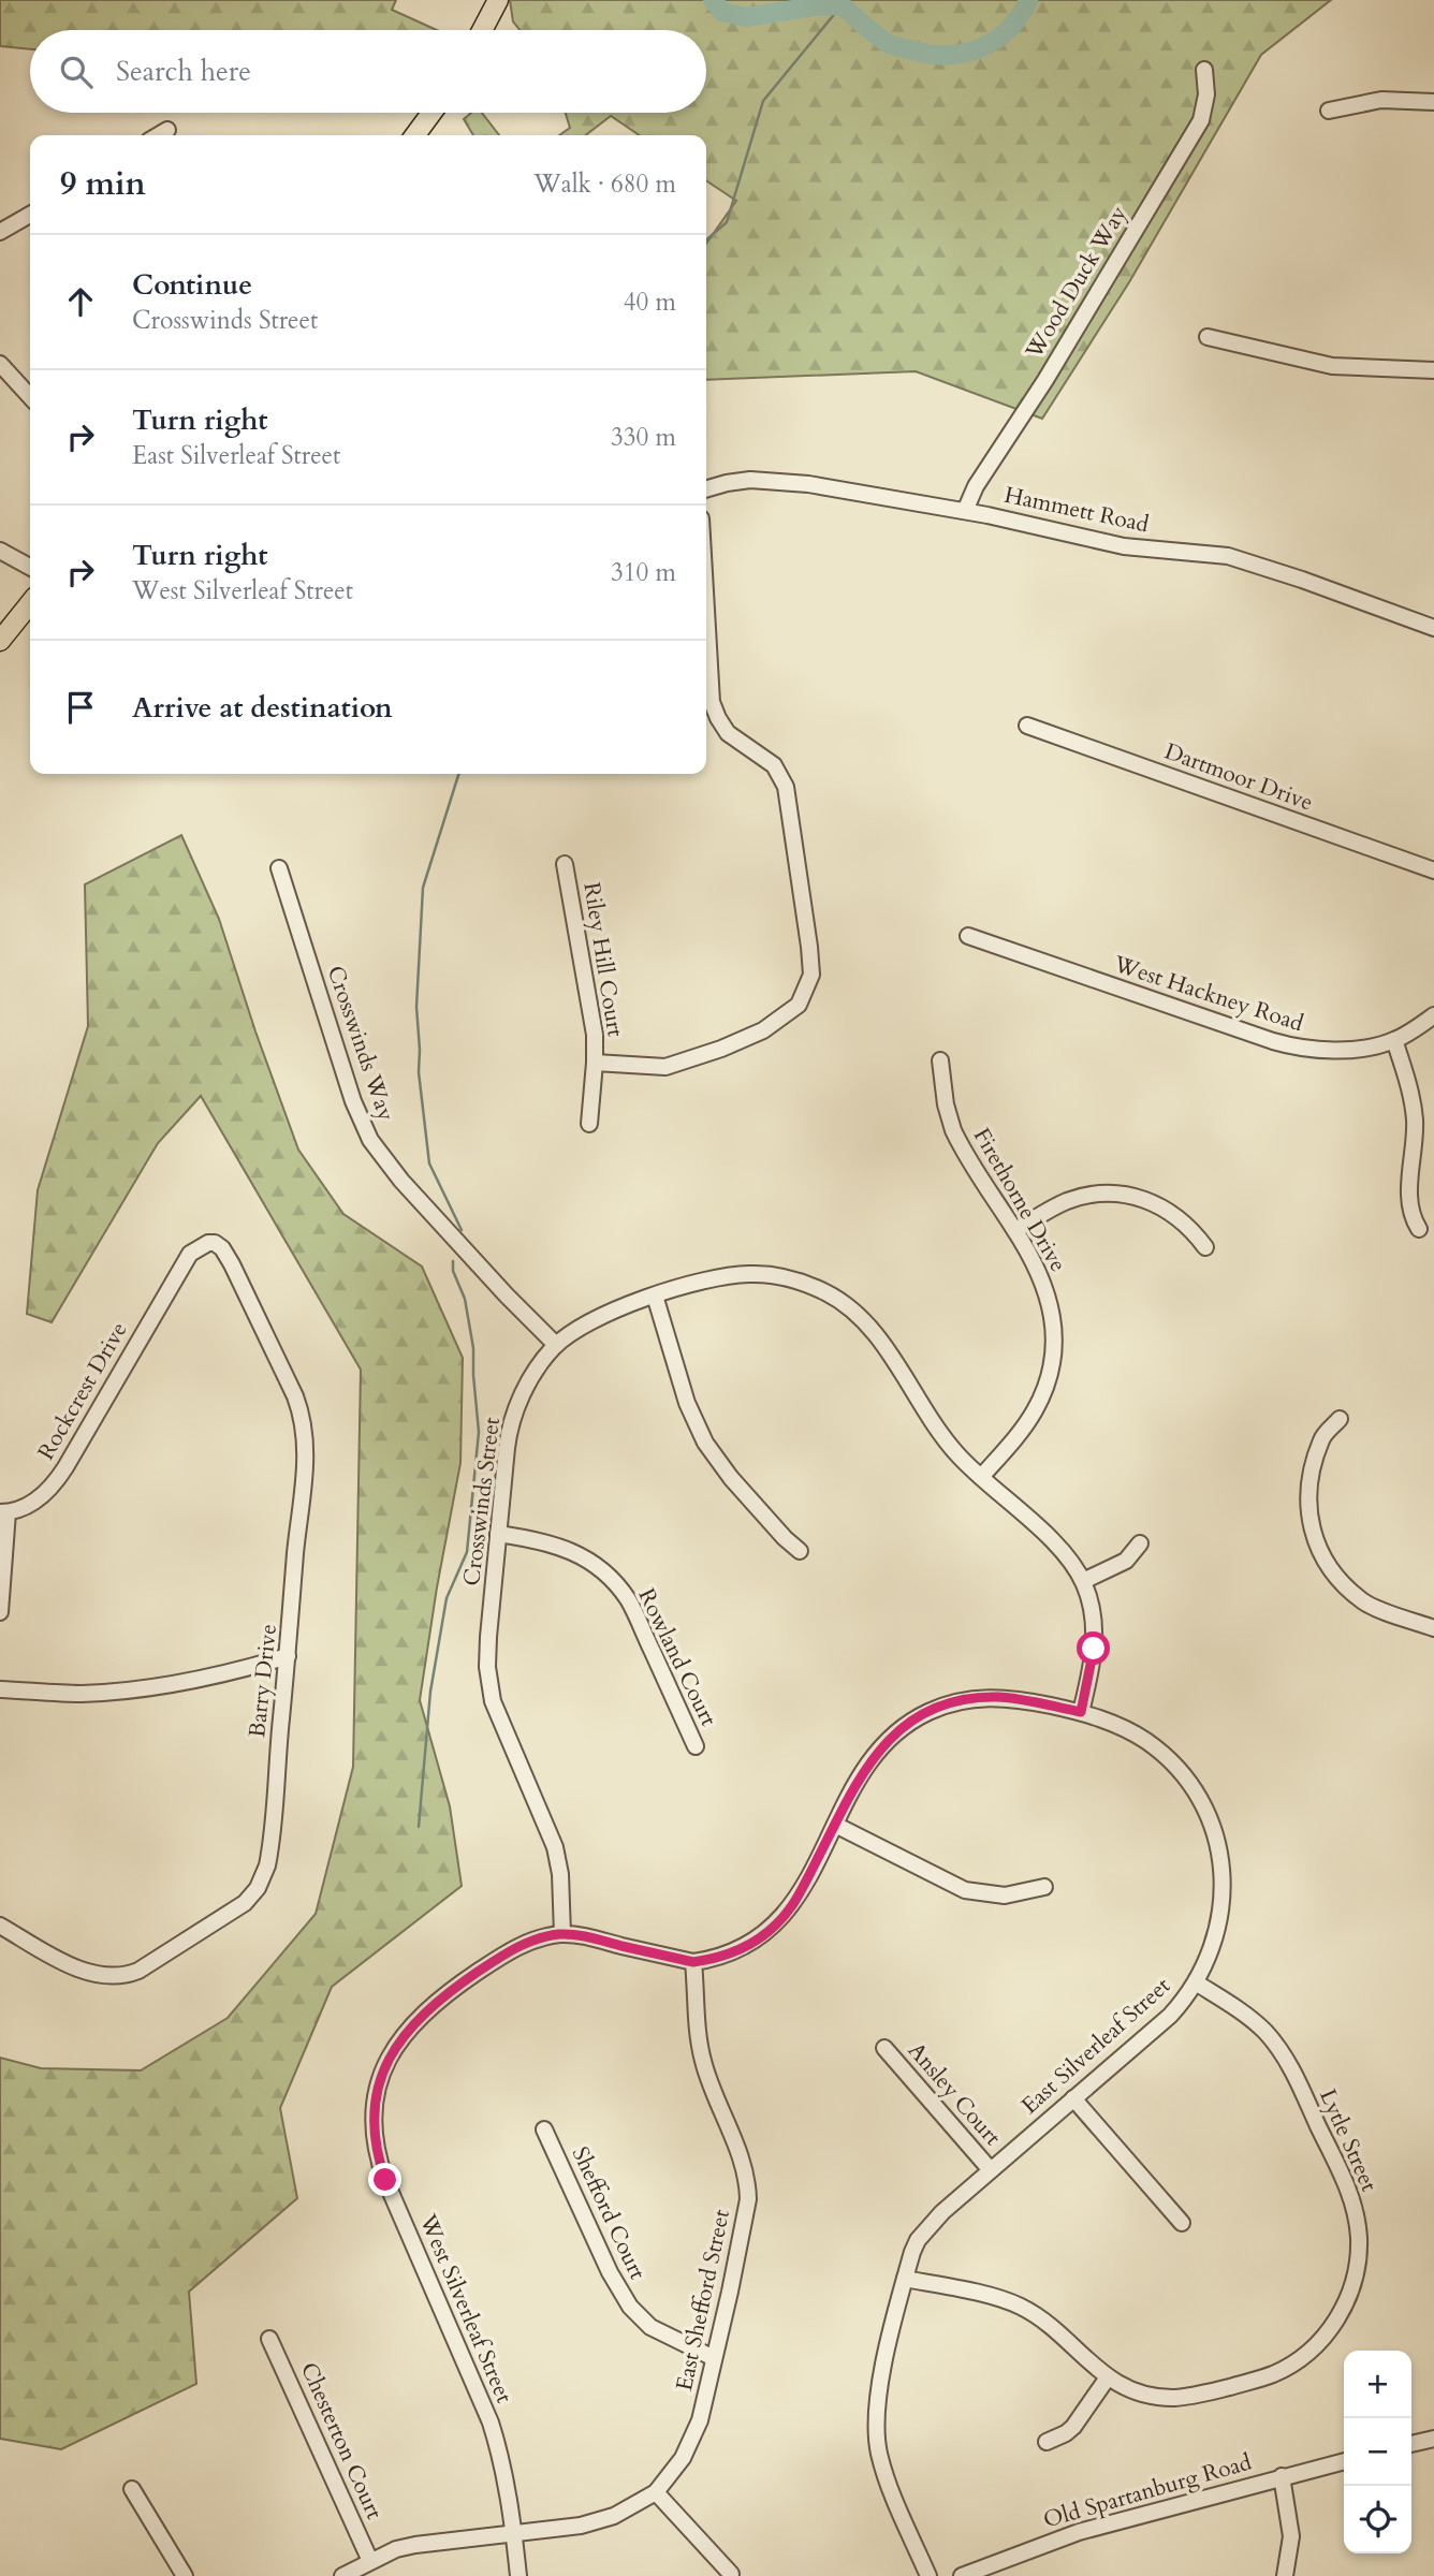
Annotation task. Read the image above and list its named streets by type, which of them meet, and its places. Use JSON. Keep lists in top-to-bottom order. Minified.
{"streets":{"street":["Wood Duck Way","Hammett Road","Dartmoor Drive","Riley Hill Court","West Hackney Road","Crosswinds Way","Firethorne Drive","Rockcrest Drive","Crosswinds Street","Rowland Court","Barry Drive","East Silverleaf Street","Ansley Court","Lytle Street","Shefford Court","East Shefford Street","West Silverleaf Street","Chesterton Court","Old Spartanburg Road"]},"crossings":[["Wood Duck Way","Hammett Road"],["Crosswinds Way","Crosswinds Street"],["Firethorne Drive","Crosswinds Street"],["Rockcrest Drive","Barry Drive"],["Crosswinds Street","Rowland Court"],["Crosswinds Street","East Silverleaf Street"],["Crosswinds Street","West Silverleaf Street"],["East Silverleaf Street","Ansley Court"],["East Silverleaf Street","Lytle Street"],["East Silverleaf Street","East Shefford Street"],["East Silverleaf Street","West Silverleaf Street"],["Shefford Court","East Shefford Street"],["East Shefford Street","West Silverleaf Street"],["East Shefford Street","Chesterton Court"]],"page":{"search":"Search here","heading":["9 min","Walk · 680 m"],"list":[["Continue","Crosswinds Street","40 m"],["Turn right","East Silverleaf Street","330 m"],["Turn right","West Silverleaf Street","310 m"],"Arrive at destination"],"map_buttons":["+","−"]}}
